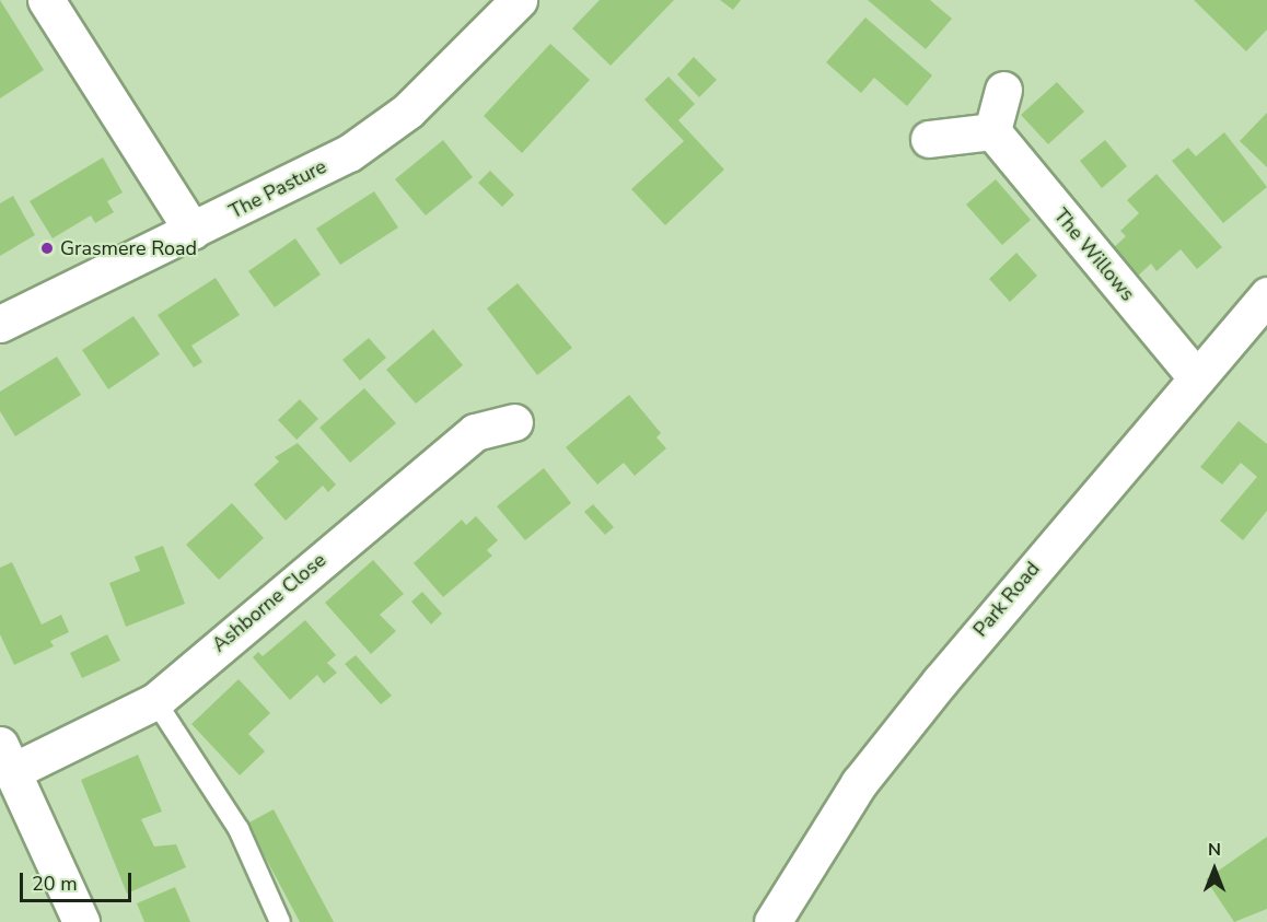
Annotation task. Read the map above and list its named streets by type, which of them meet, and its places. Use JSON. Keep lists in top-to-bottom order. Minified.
{"streets":{"street":["The Pasture","The Willows","Park Road","Ashborne Close"]},"crossings":[["The Willows","Park Road"]],"places":["Grasmere Road"],"scale_bar":"20 m","north":"top"}
